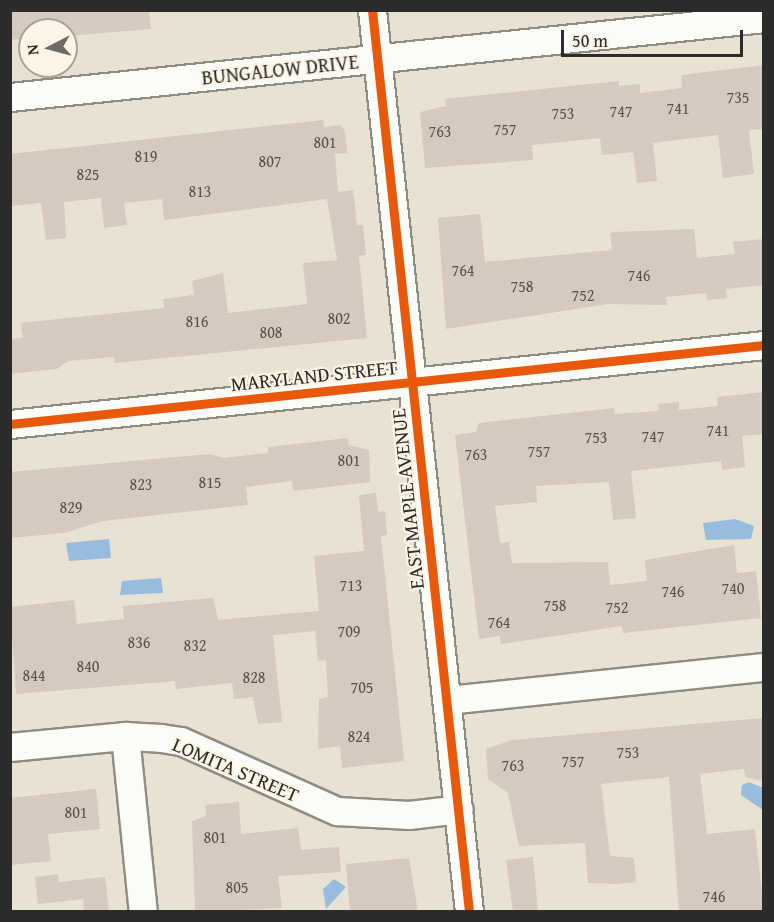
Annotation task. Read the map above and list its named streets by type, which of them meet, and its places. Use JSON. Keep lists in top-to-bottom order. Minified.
{"streets":{"street":["BUNGALOW DRIVE","MARYLAND STREET","EAST MAPLE AVENUE","LOMITA STREET"]},"crossings":[["BUNGALOW DRIVE","EAST MAPLE AVENUE"],["MARYLAND STREET","EAST MAPLE AVENUE"],["EAST MAPLE AVENUE","LOMITA STREET"]],"house_numbers":["735","741","747","753","757","763","801","819","807","825","813","764","746","758","752","802","816","808","741","747","753","757","763","801","815","823","829","713","740","746","758","752","764","709","836","832","840","844","828","705","824","753","757","763","801","801","805","746"],"scale_bar":"50 m","north":"left"}
